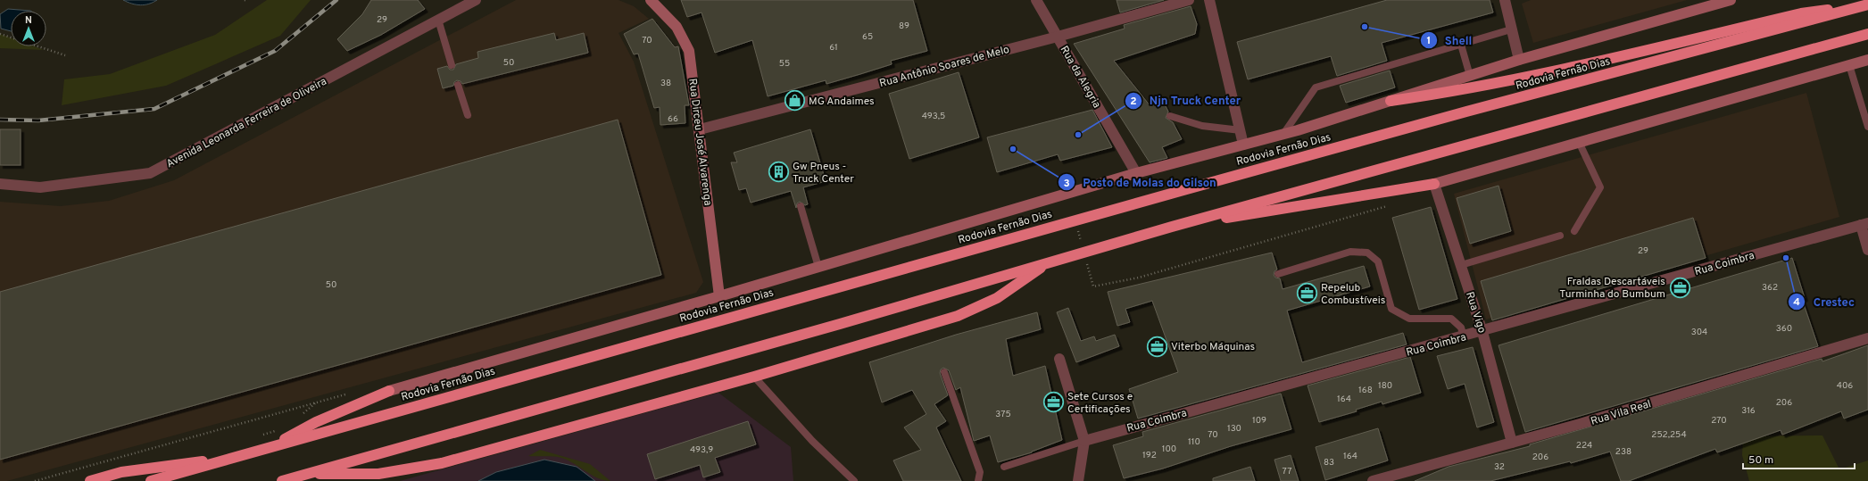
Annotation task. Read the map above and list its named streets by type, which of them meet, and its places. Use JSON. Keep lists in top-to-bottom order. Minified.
{"streets":{"highway":["Rodovia Fernão Dias"],"main road":["Rua Dirceu José Alvarenga"],"street":["Rua Antônio Soares de Melo","Rua da Alegria","Avenida Leonarda Ferreira de Oliveira","Rua Coimbra","Rua Vigo","Rua Vila Real"]},"crossings":[["Rua Antônio Soares de Melo","Rua da Alegria"],["Rua Antônio Soares de Melo","Rua Dirceu José Alvarenga"],["Rodovia Fernão Dias","Rua da Alegria"],["Rodovia Fernão Dias","Rua Dirceu José Alvarenga"],["Rua Coimbra","Rua Vigo"],["Rua Vigo","Rua Vila Real"]],"places":{"other":["Shell","Njn Truck Center","Posto de Molas do Gilson","Crestec"],"shop":["MG Andaimes"],"building":["Gw Pneus - Truck Center"],"office":["Fraldas Descartáveis Turminha do Bumbum","Repelub Combustíveis","Viterbo Máquinas","Sete Cursos e Certificações"]},"house_numbers":["29","89","65","70","61","50","55","38","493,5","66","29","50","362","360","304","180","406","168","164","206","316","375","109","270","130","70","252,254","110","224","100","493,9","238","192","164","206","83","32","77"],"scale_bar":"50 m","north":"top"}
